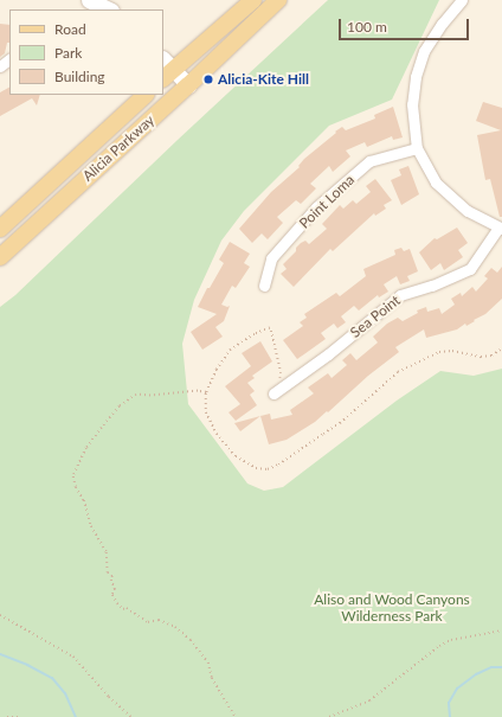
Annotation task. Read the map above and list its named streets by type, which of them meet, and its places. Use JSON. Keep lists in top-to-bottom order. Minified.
{"streets":{"main road":["Alicia Parkway"],"street":["Point Loma","Sea Point"]},"parks":["Aliso and Wood Canyons Wilderness Park"],"places":["Alicia-Kite Hill"],"legend":["Road","Park","Building"],"scale_bar":"100 m"}
